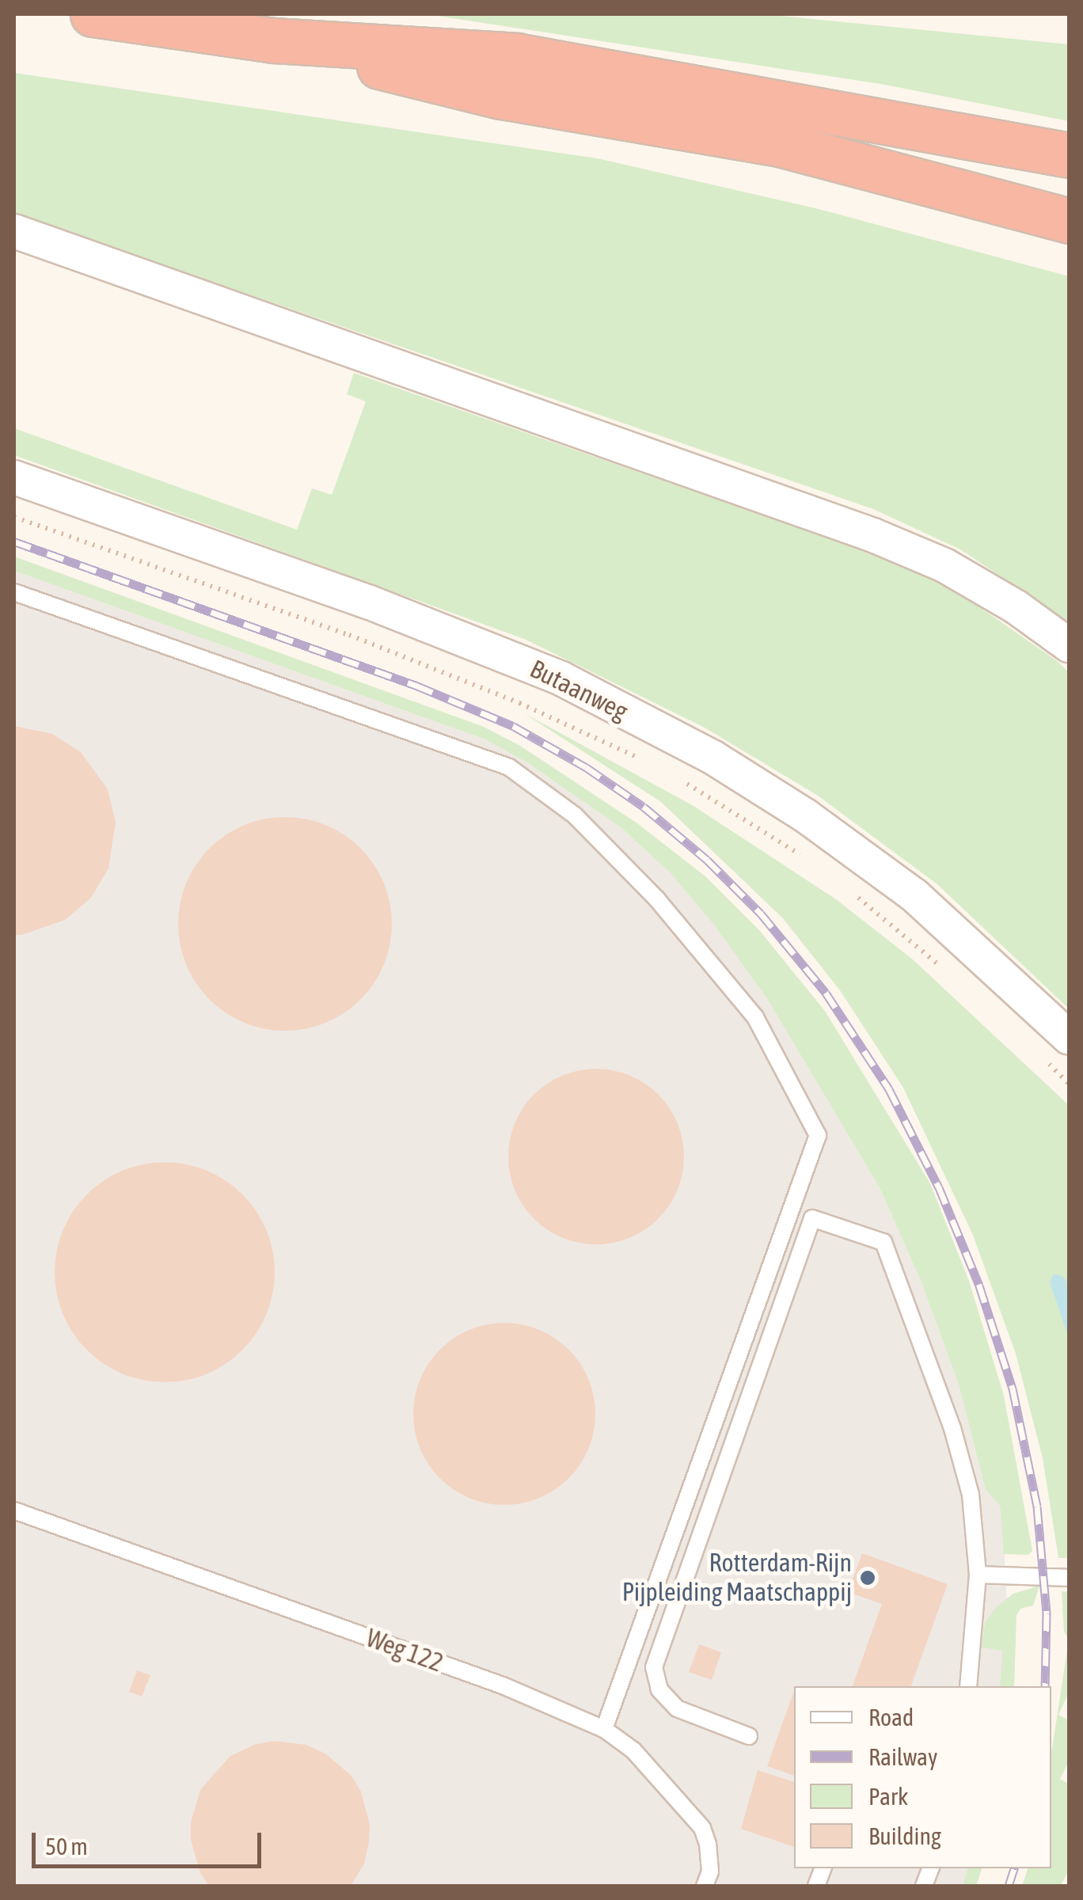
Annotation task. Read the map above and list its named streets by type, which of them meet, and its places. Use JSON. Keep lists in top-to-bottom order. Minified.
{"streets":{"street":["Butaanweg"],"lane":["Weg 122"]},"places":["Rotterdam-Rijn Pijpleiding Maatschappij"],"legend":["Road","Railway","Park","Building"],"scale_bar":"50 m"}
